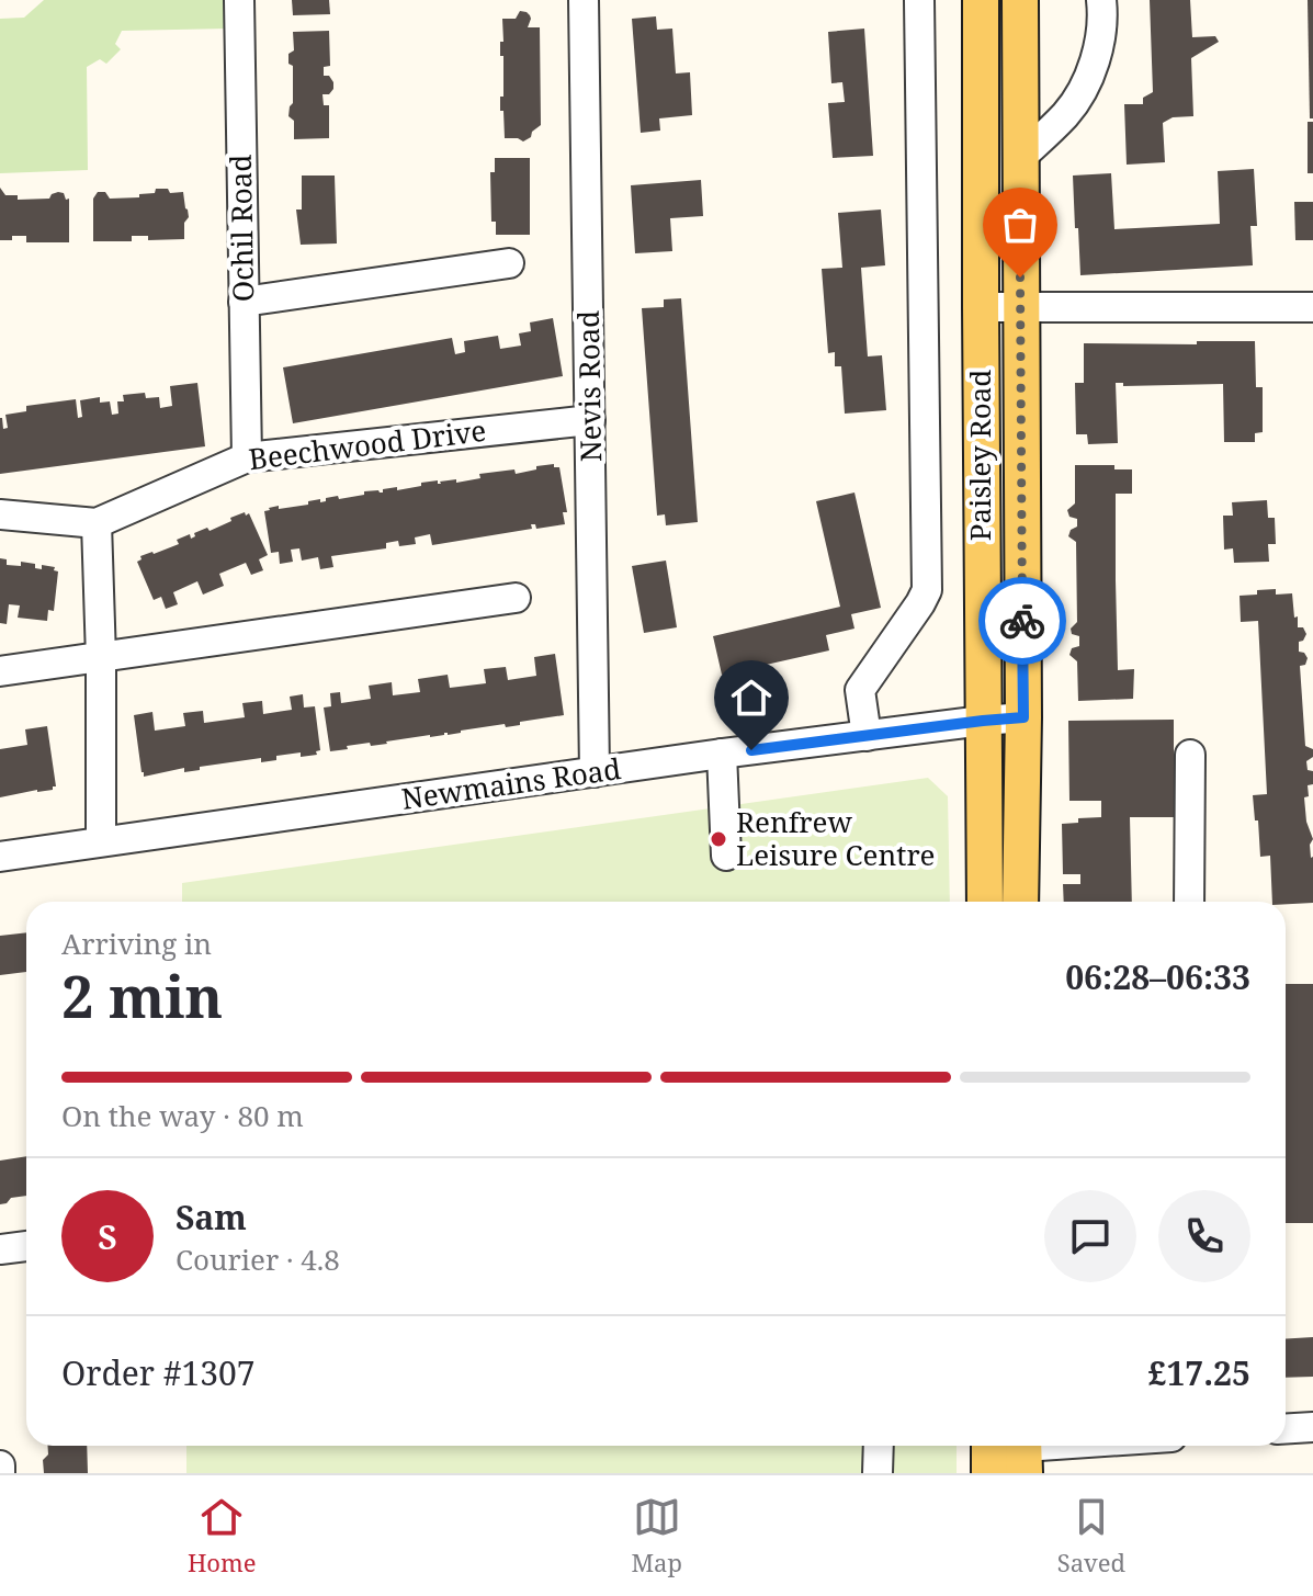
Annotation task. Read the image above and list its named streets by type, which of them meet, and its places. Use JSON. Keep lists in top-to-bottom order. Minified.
{"streets":{"main road":["Paisley Road"],"street":["Ochil Road","Nevis Road","Beechwood Drive","Newmains Road"]},"crossings":[["Ochil Road","Beechwood Drive"],["Nevis Road","Beechwood Drive"],["Nevis Road","Newmains Road"],["Paisley Road","Newmains Road"]],"places":["Renfrew Leisure Centre"],"page":{"heading":["2 min","Arriving in","06:28–06:33"],"panel":["Sam","Courier · 4.8","Order #1307","£17.25"],"bar":"On the way · 80 m","round":"S","tabs":["Home","Map","Saved"]}}
